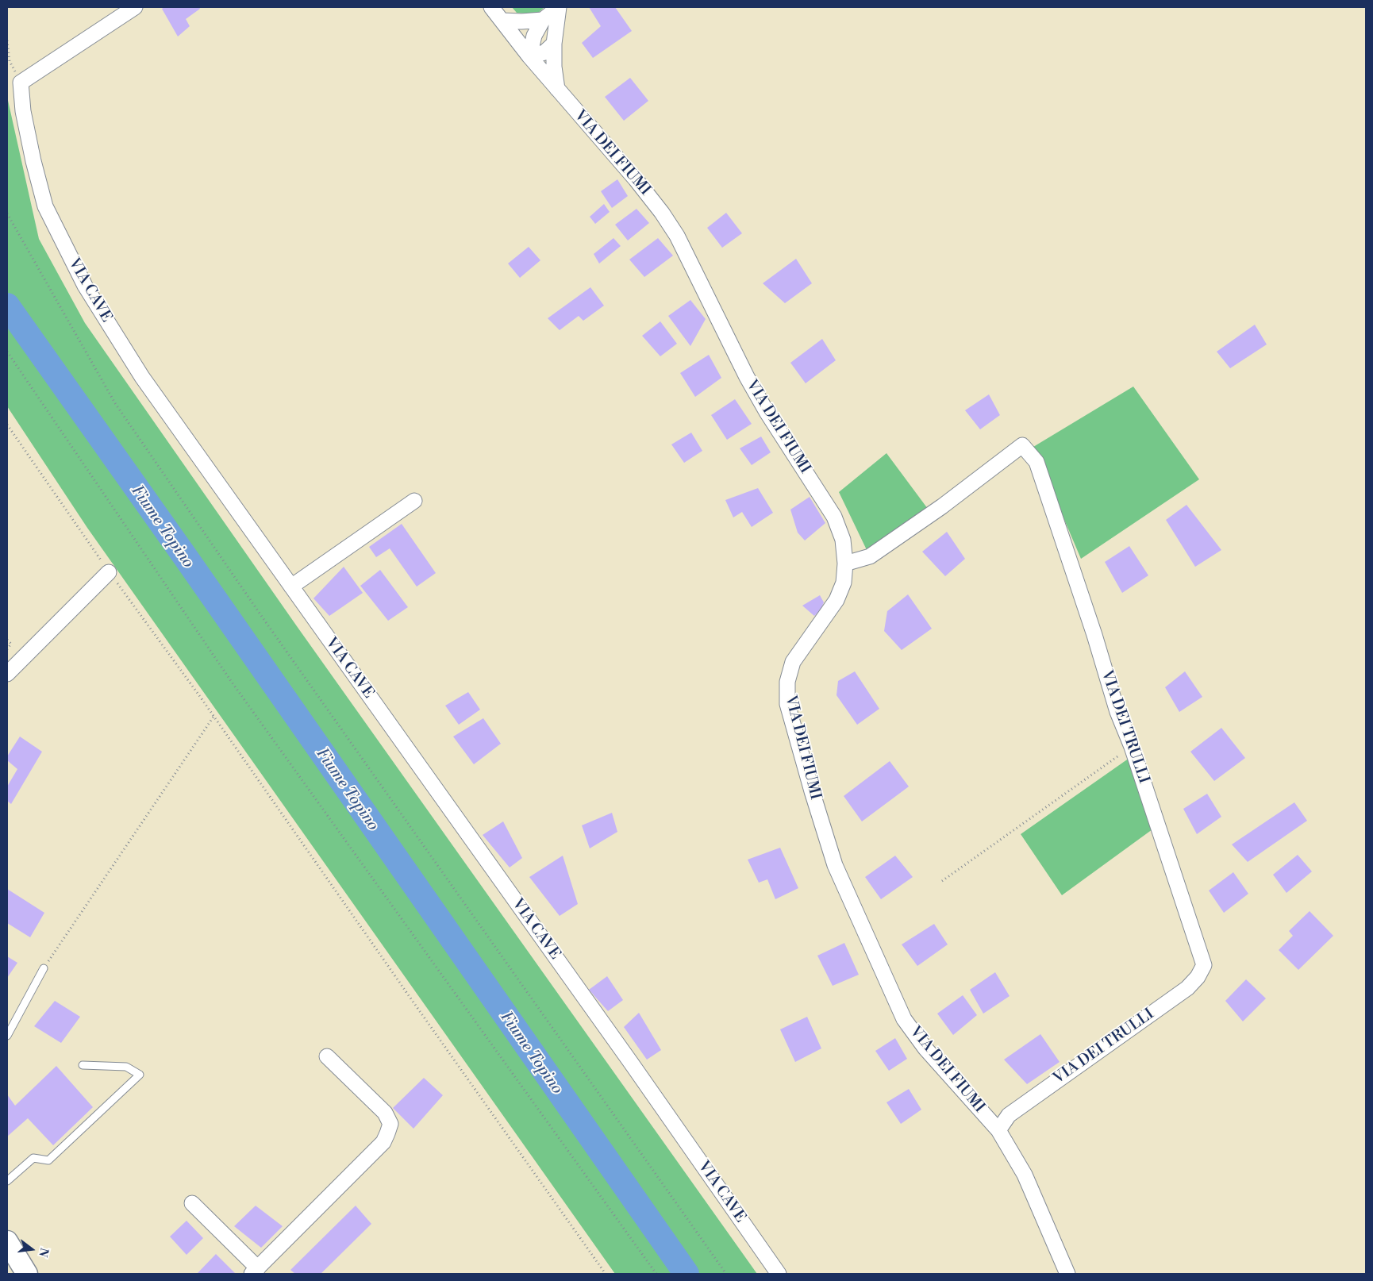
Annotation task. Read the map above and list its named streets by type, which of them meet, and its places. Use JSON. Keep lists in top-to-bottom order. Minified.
{"streets":{"street":["VIA DEI FIUMI","VIA CAVE","VIA DEI TRULLI"]},"crossings":[["VIA DEI FIUMI","VIA DEI TRULLI"]],"water":["Fiume Topino"],"north":"right"}
